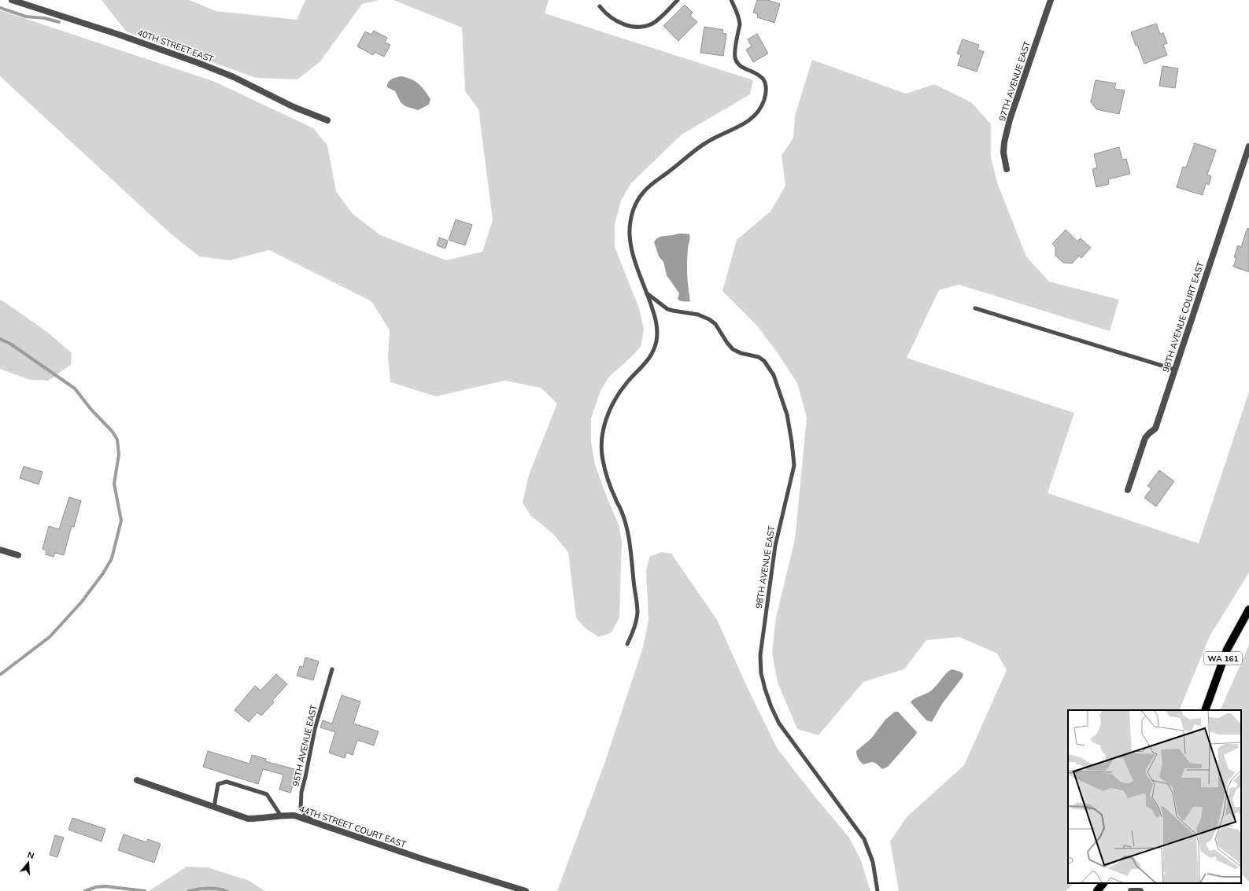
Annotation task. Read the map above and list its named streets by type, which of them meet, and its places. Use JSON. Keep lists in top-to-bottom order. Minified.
{"streets":{"main road":["WA 161"],"street":["40TH STREET EAST","97TH AVENUE EAST","98TH AVENUE COURT EAST","44TH STREET COURT EAST"],"lane":["98TH AVENUE EAST","95TH AVENUE EAST"]},"crossings":[["95TH AVENUE EAST","44TH STREET COURT EAST"]],"north":"top"}
